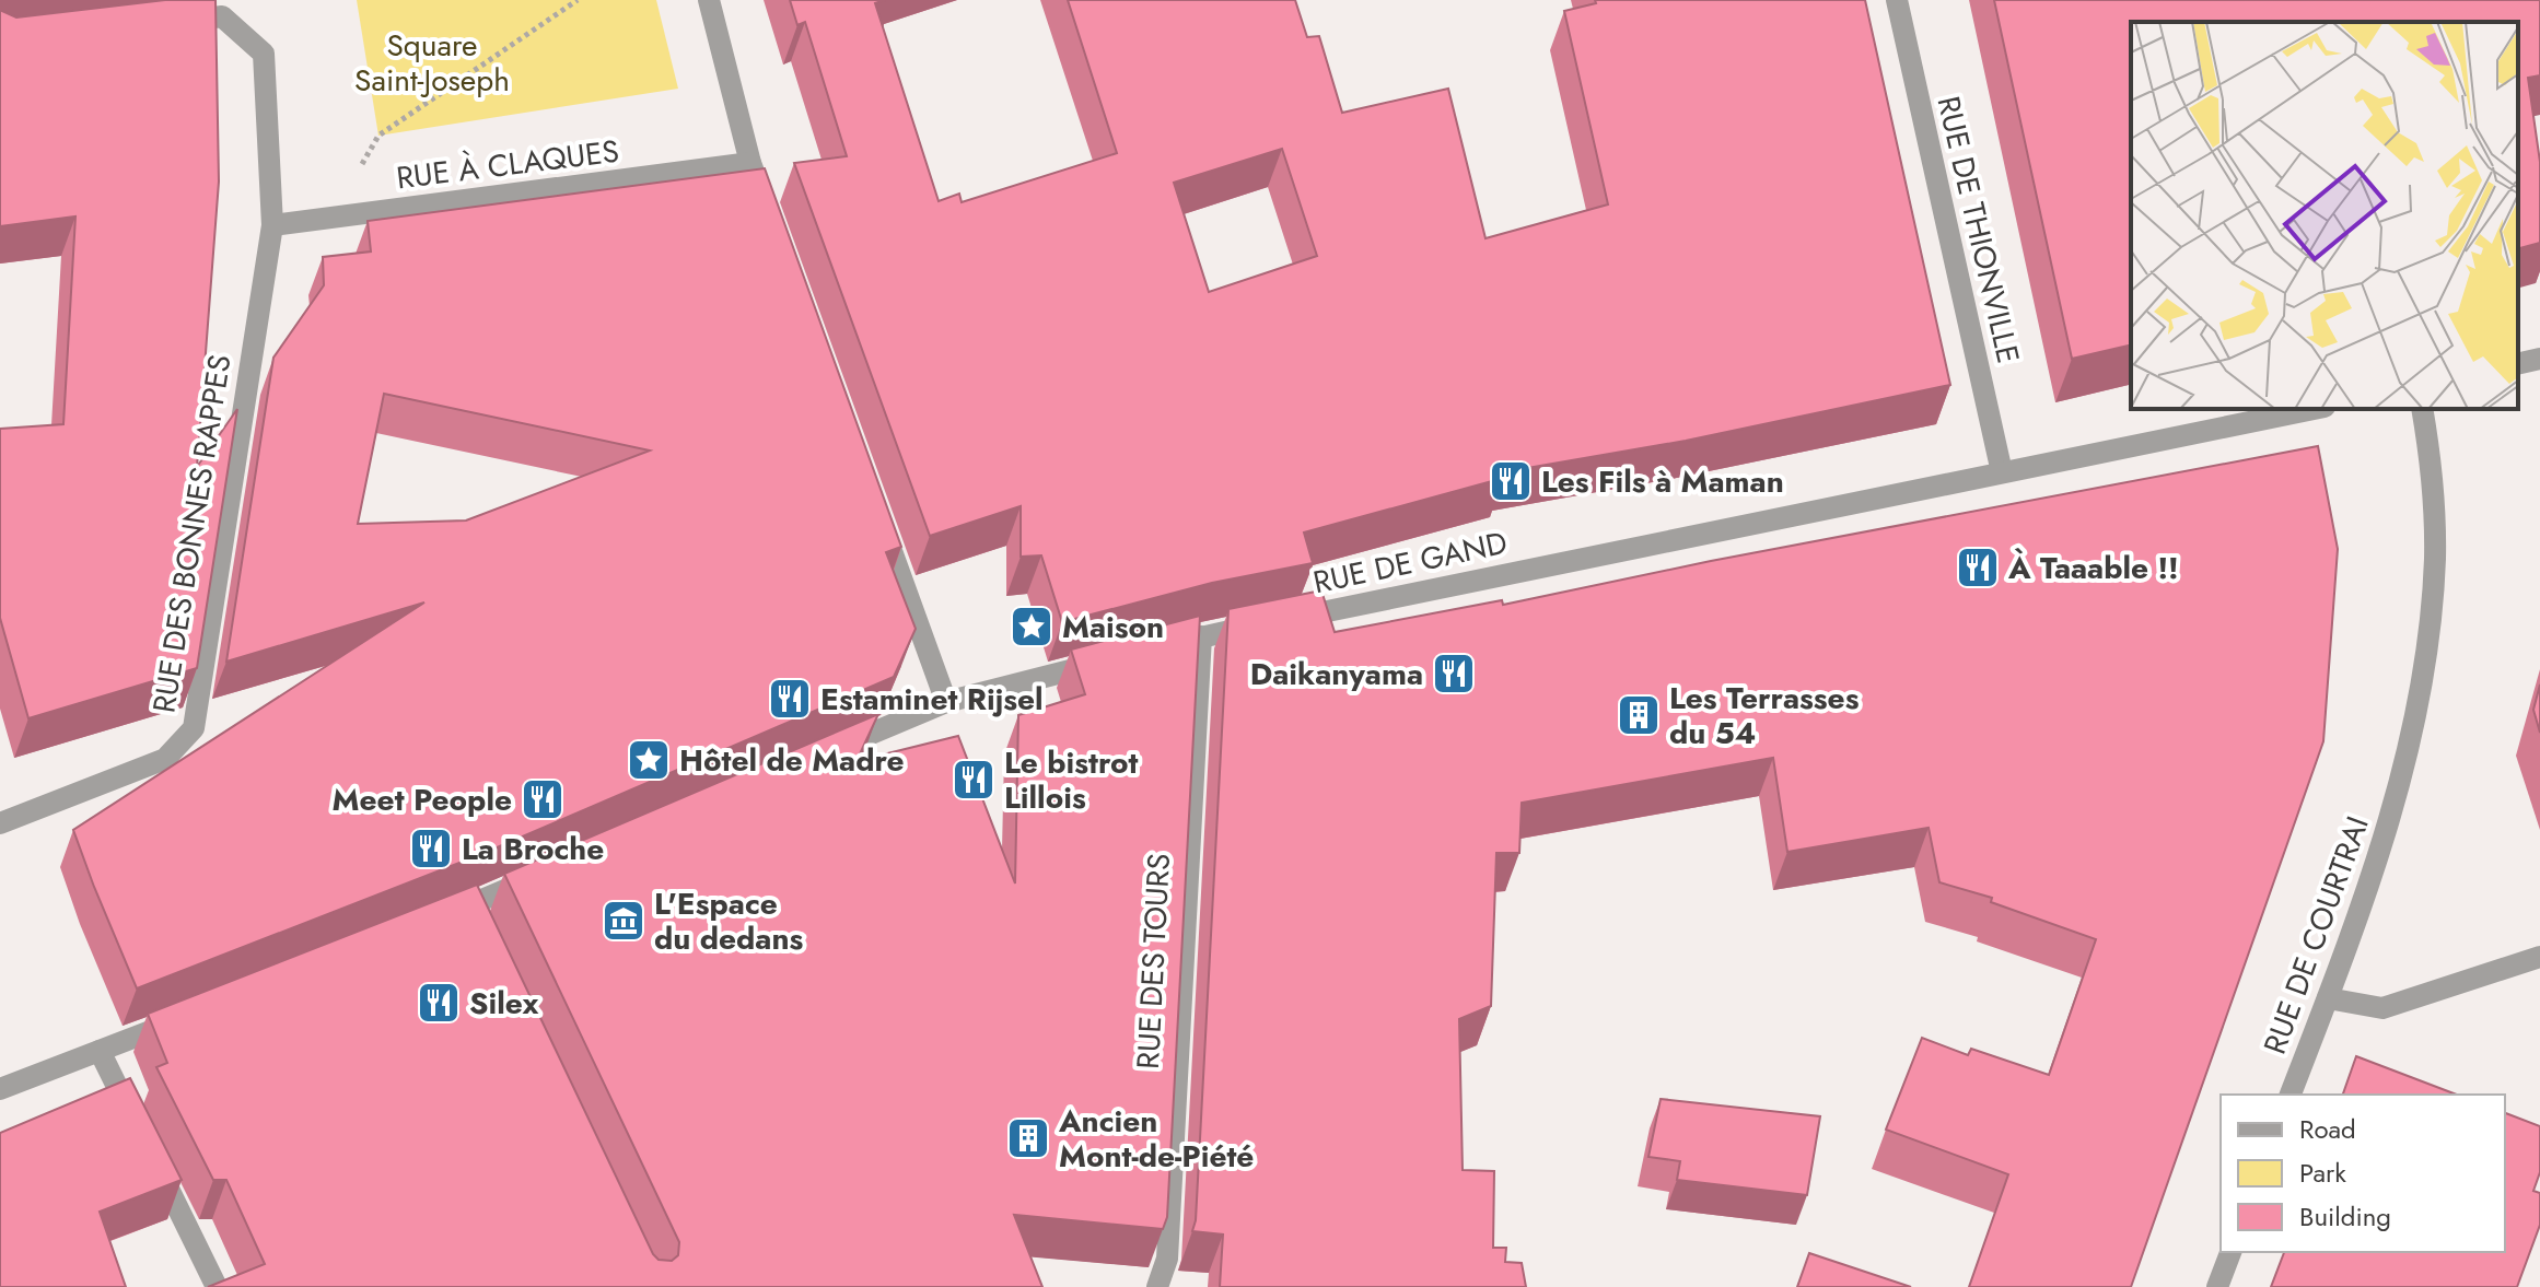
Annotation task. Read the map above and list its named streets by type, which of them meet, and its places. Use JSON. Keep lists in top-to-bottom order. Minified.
{"streets":{"street":["RUE À CLAQUES","RUE DE THIONVILLE","RUE DES BONNES RAPPES","RUE DE GAND","RUE DE COURTRAI","RUE DES TOURS"]},"crossings":[["RUE À CLAQUES","RUE DES BONNES RAPPES"],["RUE DE THIONVILLE","RUE DE GAND"],["RUE DE GAND","RUE DES TOURS"]],"parks":["Square Saint-Joseph"],"places":{"restaurant":["Les Fils à Maman","À Taaable !!","Daikanyama","Estaminet Rijsel","Le bistrot Lillois","Meet People","La Broche","Silex"],"place":["Maison","Hôtel de Madre"],"building":["Les Terrasses du 54","Ancien Mont-de-Piété"],"museum":["L'Espace du dedans"]},"legend":["Road","Park","Building"]}
